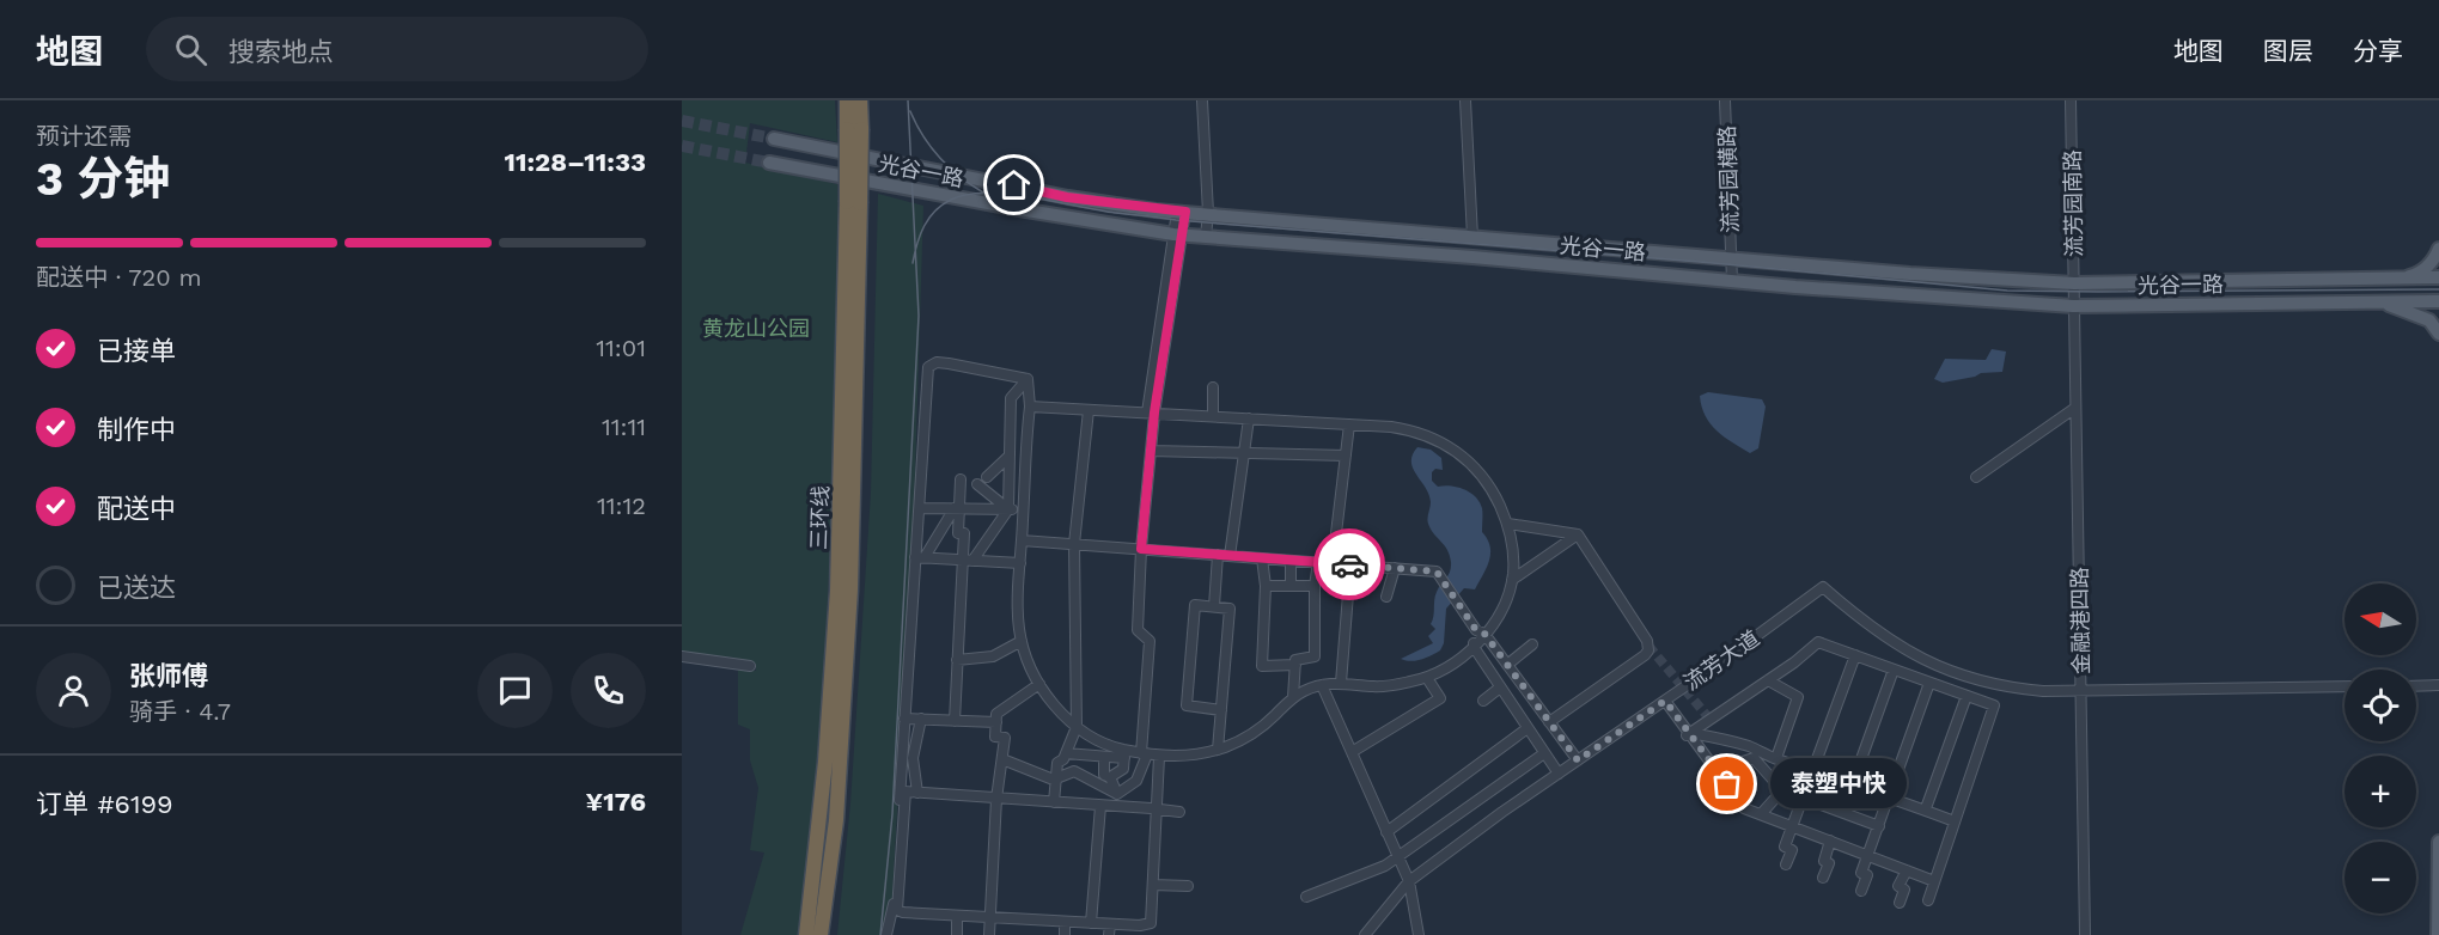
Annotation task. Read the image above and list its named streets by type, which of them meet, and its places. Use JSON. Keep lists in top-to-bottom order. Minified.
{"streets":{"highway":["三环线"],"main road":["光谷一路"],"street":["流芳园横路","流芳园南路","金融港四路","流芳大道"]},"crossings":[["光谷一路","流芳园横路"],["光谷一路","流芳园南路"],["光谷一路","金融港四路"],["流芳园南路","金融港四路"],["金融港四路","流芳大道"]],"parks":["黄龙山公园"],"places":["泰塑中快"],"north":"left","page":{"header":"地图","search":"搜索地点","nav":["地图","图层","分享"],"heading":["3 分钟","预计还需","11:28–11:33"],"panel":["张师傅","骑手 · 4.7","订单 #6199","¥176"],"bar":"配送中 · 720 m","list":[["已接单","11:01"],["制作中","11:11"],["配送中","11:12"],"已送达"],"map_buttons":["+","−"],"bubble":"泰塑中快"}}
